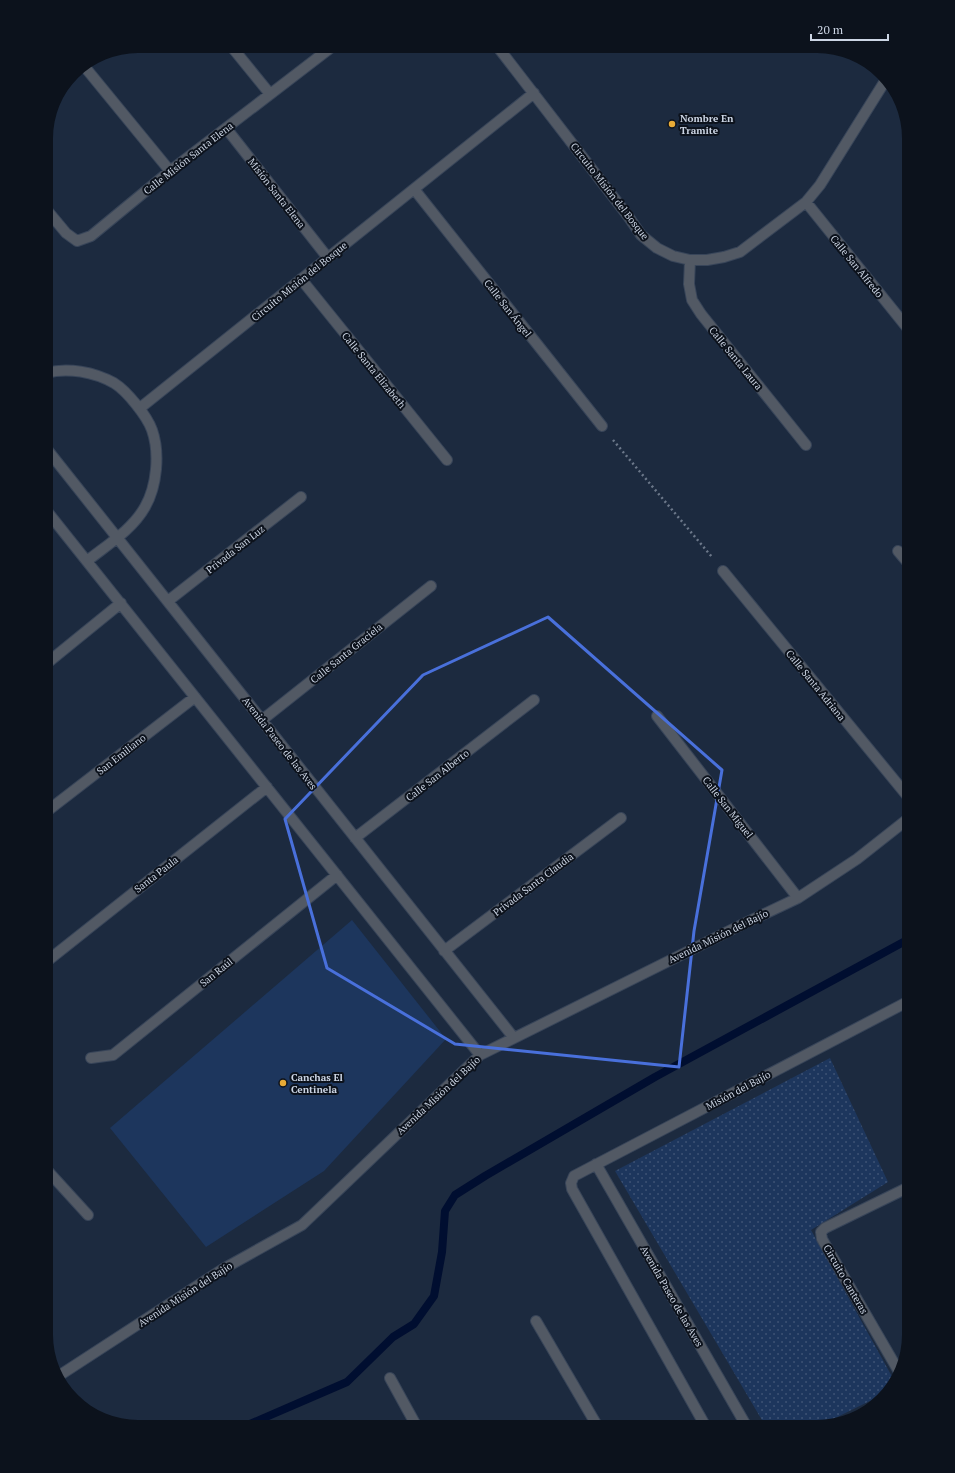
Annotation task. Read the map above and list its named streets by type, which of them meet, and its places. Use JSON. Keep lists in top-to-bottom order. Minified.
{"streets":{"street":["Calle Misión Santa Elena","Circuito Misión del Bosque","Misión Santa Elena","Calle San Alfredo","Calle San Ángel","Calle Santa Laura","Calle Santa Elizabeth","Privada San Luz","Calle Santa Graciela","Calle Santa Adriana","Avenida Paseo de las Aves","San Emiliano","Calle San Alberto","Calle San Miguel","Santa Paula","Privada Santa Claudia","Avenida Misión del Bajío","San Raúl","Misión del Bajío","Circuito Canteras"]},"crossings":[["Calle Misión Santa Elena","Misión Santa Elena"],["Circuito Misión del Bosque","Misión Santa Elena"],["Circuito Misión del Bosque","Calle San Alfredo"],["Circuito Misión del Bosque","Calle San Ángel"],["Circuito Misión del Bosque","Calle Santa Laura"],["Circuito Misión del Bosque","Calle Santa Elizabeth"],["Privada San Luz","Avenida Paseo de las Aves"],["Calle Santa Graciela","Avenida Paseo de las Aves"],["Avenida Paseo de las Aves","Calle San Alberto"],["Avenida Paseo de las Aves","Privada Santa Claudia"],["Avenida Paseo de las Aves","Avenida Misión del Bajío"],["Avenida Paseo de las Aves","Misión del Bajío"],["Calle San Miguel","Avenida Misión del Bajío"]],"places":["Nombre En Tramite","Canchas El Centinela"],"scale_bar":"20 m"}
